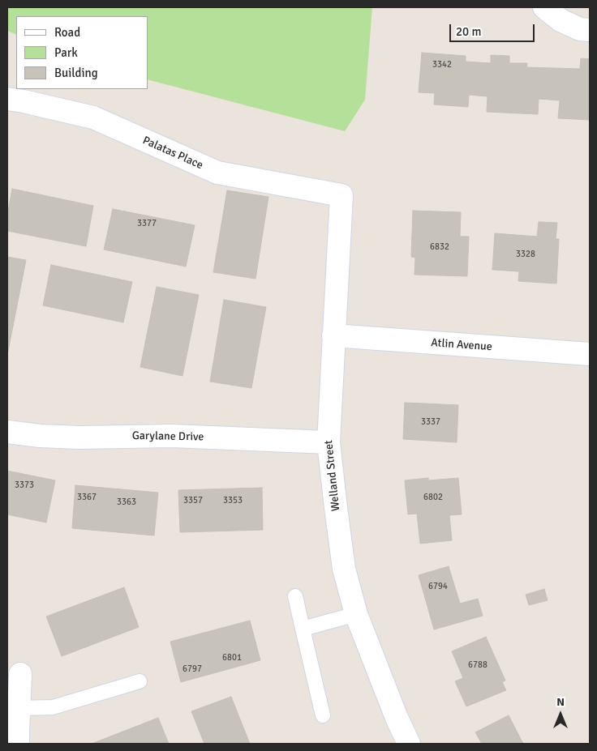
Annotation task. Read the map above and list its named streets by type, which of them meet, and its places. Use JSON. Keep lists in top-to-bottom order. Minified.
{"streets":{"street":["Palatas Place","Atlin Avenue","Garylane Drive","Welland Street"]},"crossings":[["Palatas Place","Welland Street"],["Atlin Avenue","Welland Street"],["Garylane Drive","Welland Street"]],"house_numbers":["3342","3377","6832","3328","3337","3373","3367","6802","3357","3353","3363","6794","6801","6788","6797"],"legend":["Road","Park","Building"],"scale_bar":"20 m","north":"top"}
